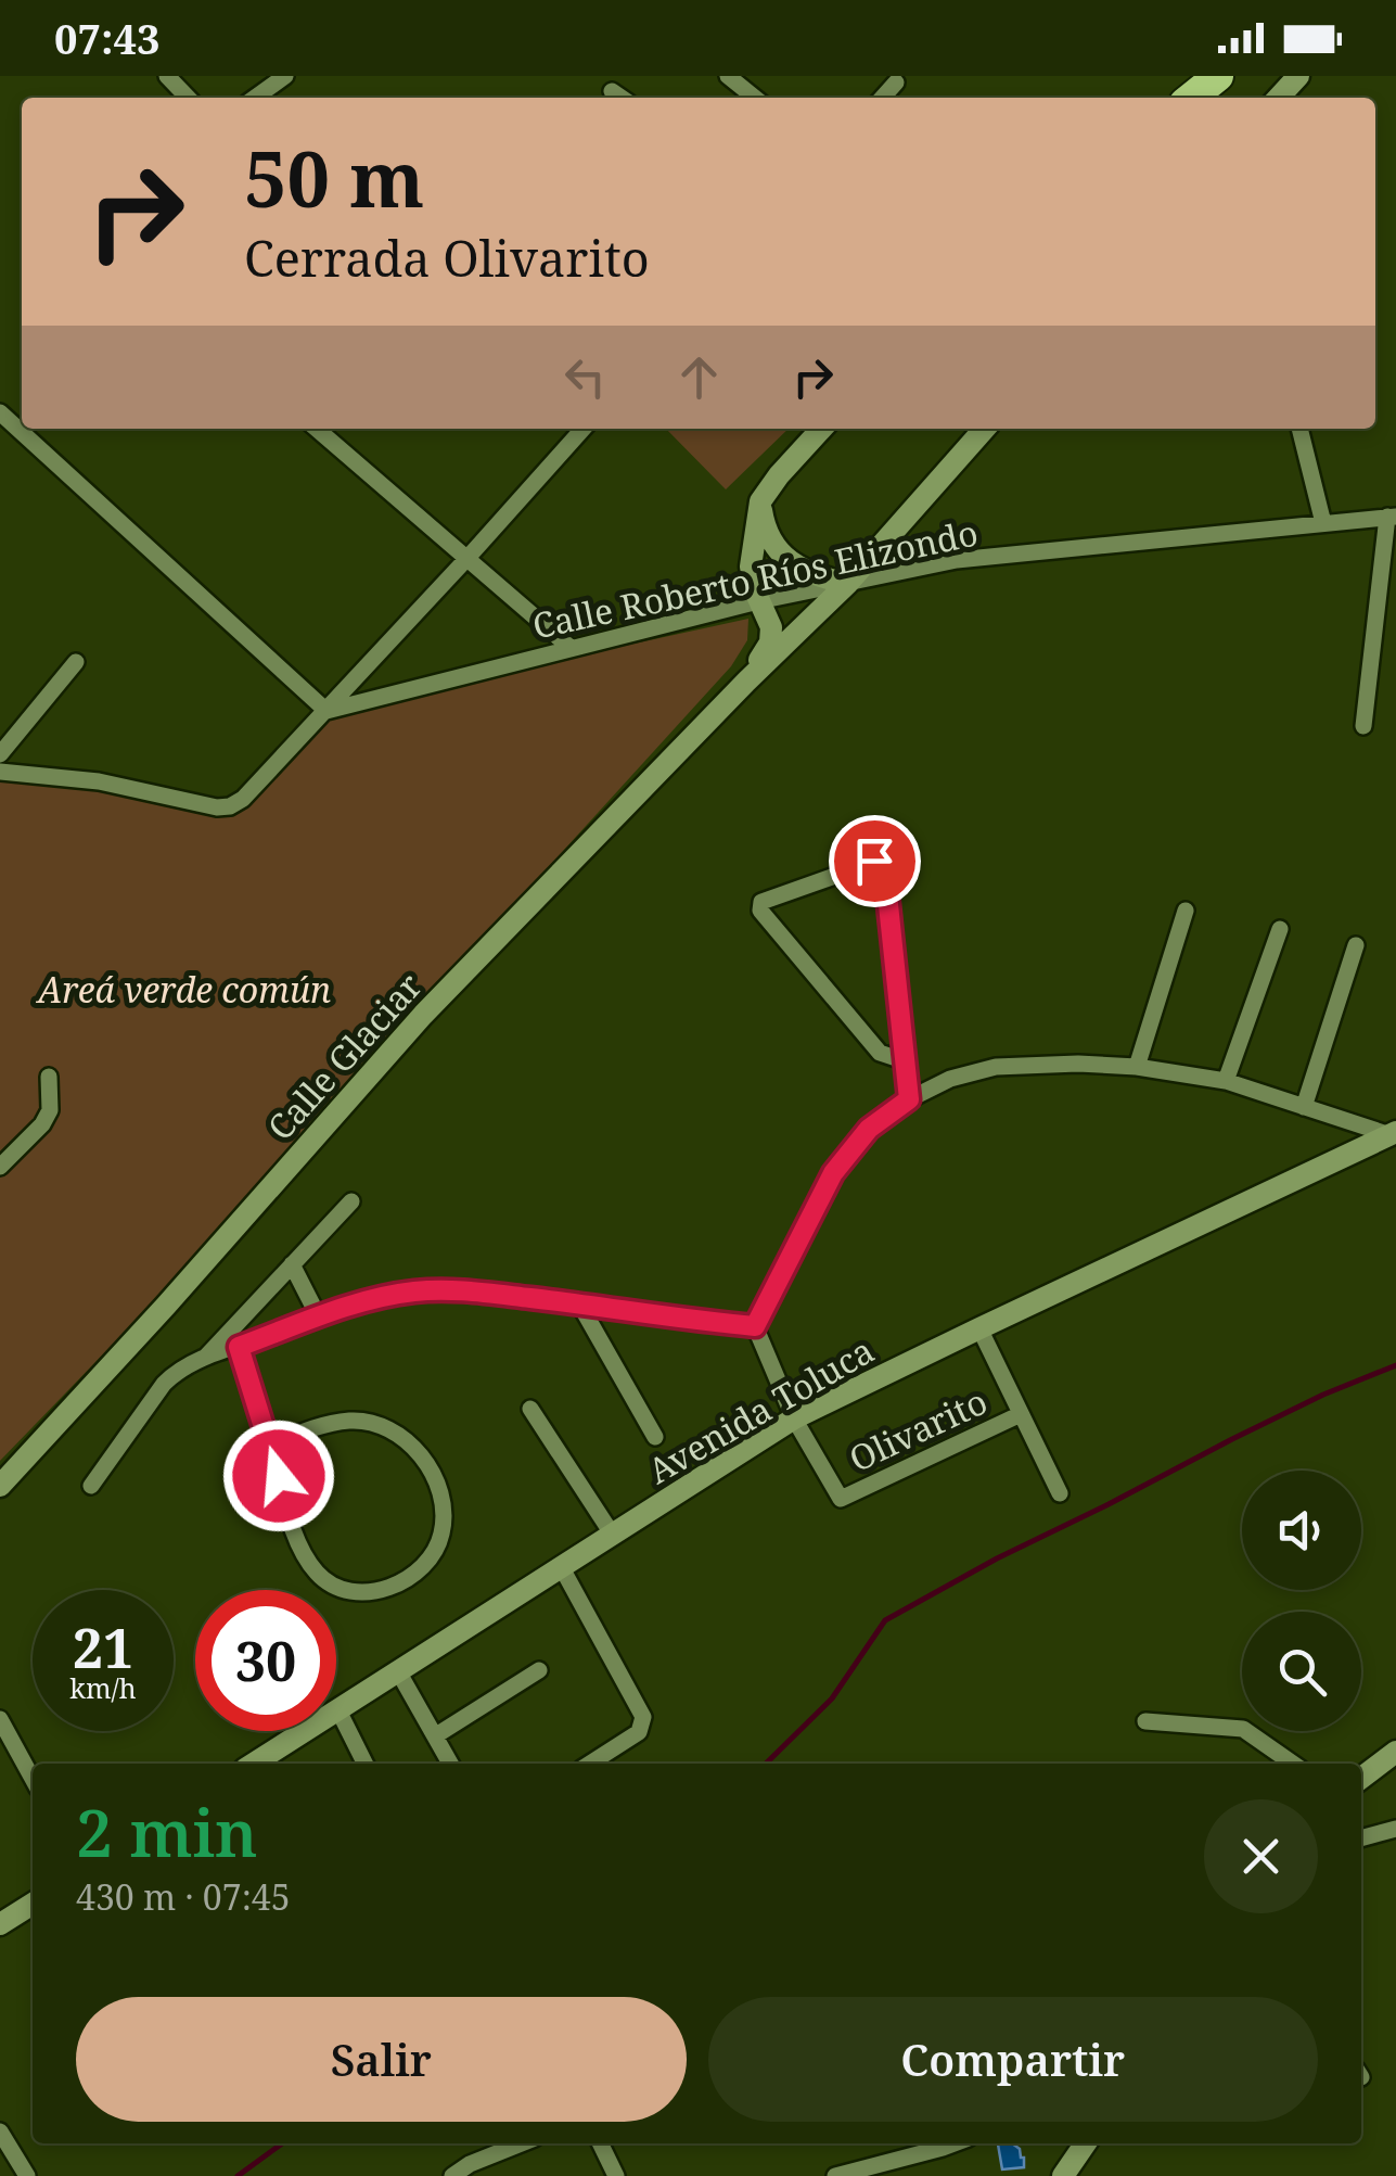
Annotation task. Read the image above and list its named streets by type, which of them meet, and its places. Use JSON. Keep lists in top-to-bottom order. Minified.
{"streets":{"street":["Calle Roberto Ríos Elizondo","Calle Glaciar","Avenida Toluca","Olivarito"]},"crossings":[["Calle Roberto Ríos Elizondo","Calle Glaciar"],["Avenida Toluca","Olivarito"]],"parks":["Areá verde común"],"page":{"status":"07:43","turn":["50 m","Cerrada Olivarito"],"speed":"21 km/h","limit":"30","heading":["2 min","430 m · 07:45"],"buttons":["Salir","Compartir"]}}
